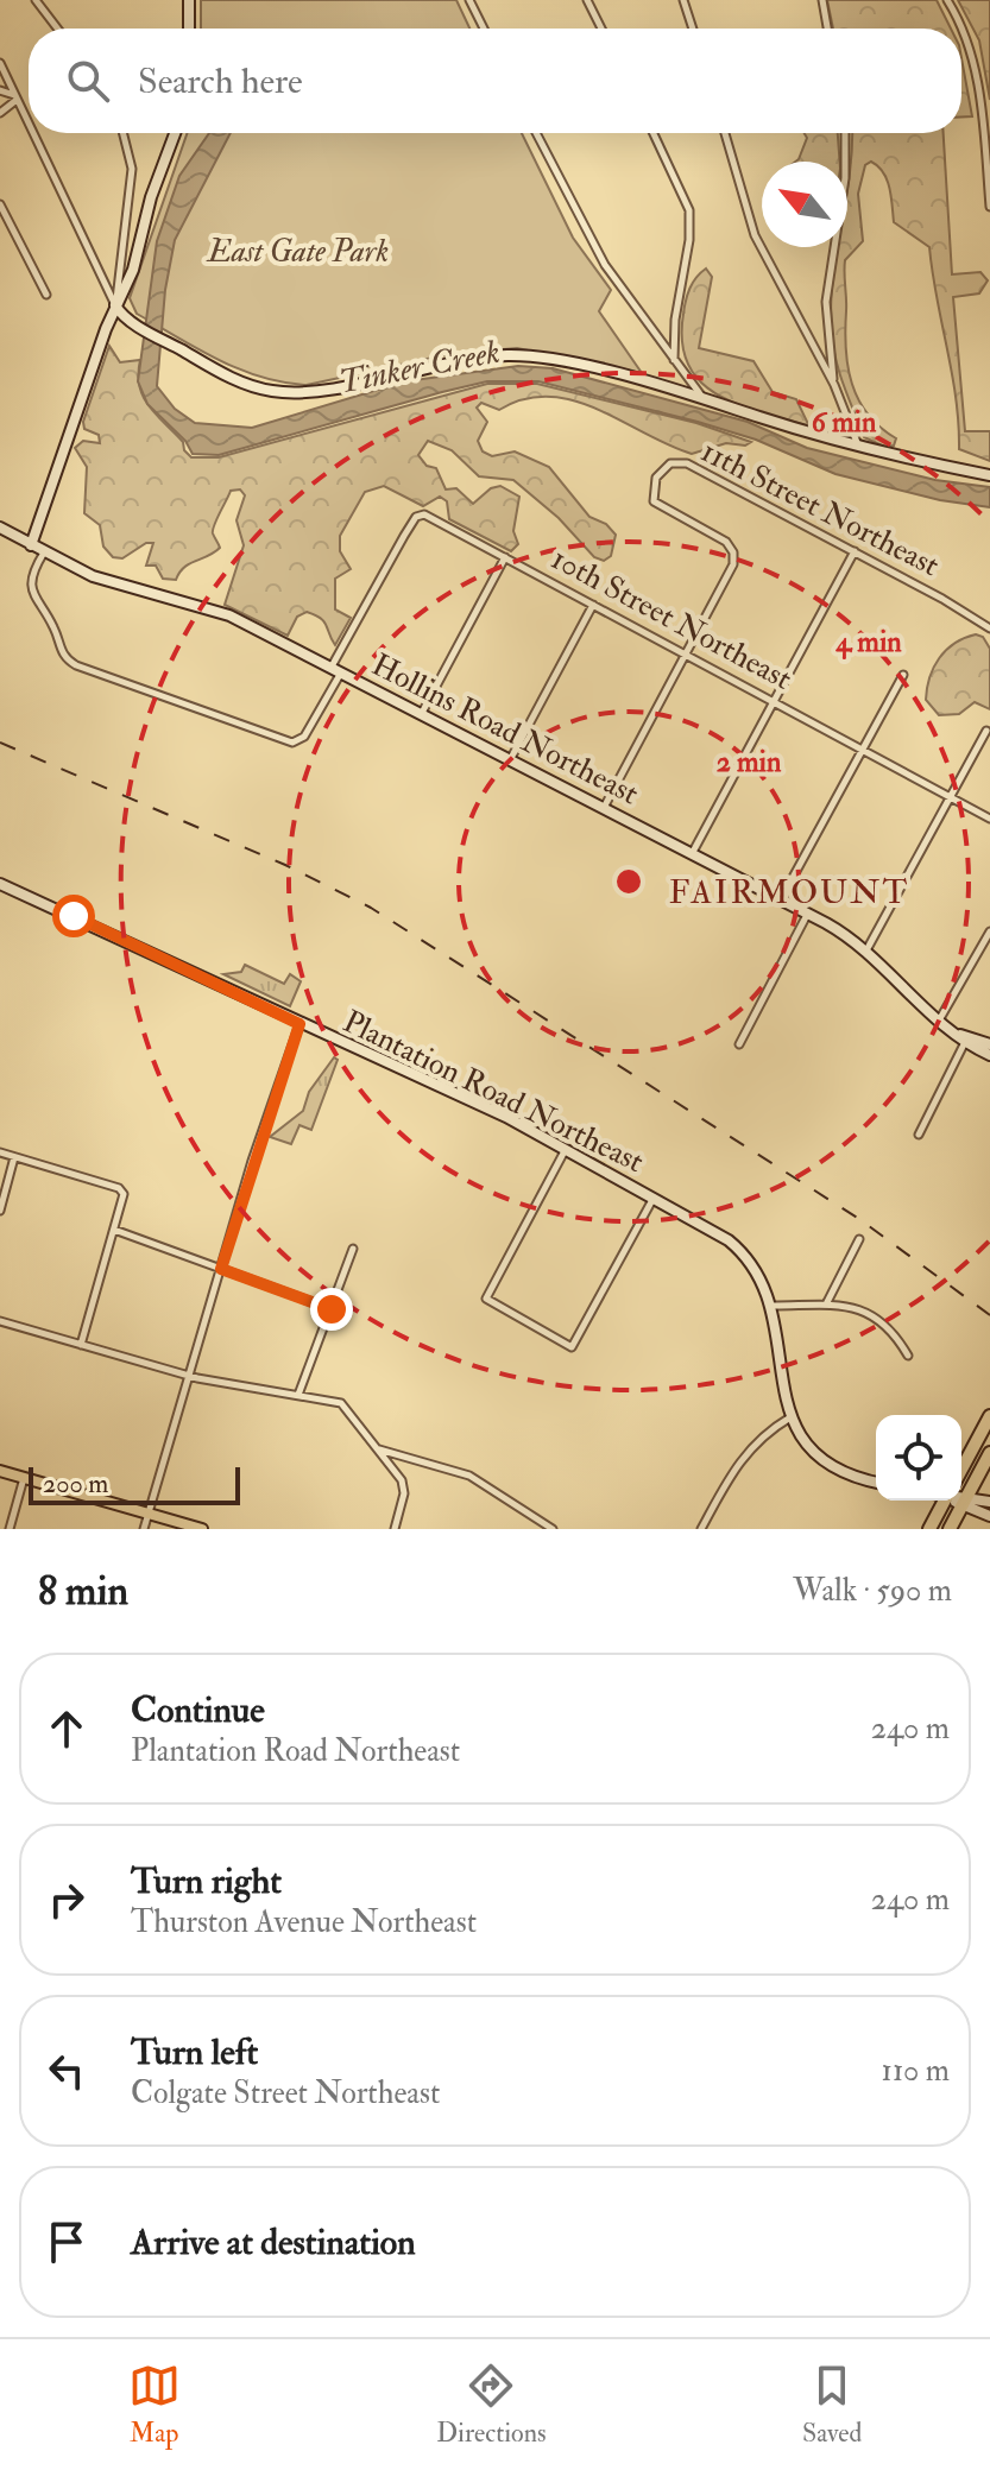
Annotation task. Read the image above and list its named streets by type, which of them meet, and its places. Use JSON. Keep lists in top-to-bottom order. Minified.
{"streets":{"street":["11th Street Northeast","10th Street Northeast","Hollins Road Northeast","Plantation Road Northeast"]},"crossings":[["11th Street Northeast","10th Street Northeast"],["10th Street Northeast","Hollins Road Northeast"]],"districts":["FAIRMOUNT"],"water":["Tinker Creek"],"parks":["East Gate Park"],"scale_bar":"200 m","north":"top left","page":{"search":"Search here","scale":"200 m","heading":["8 min","Walk · 590 m"],"list":[["Continue","Plantation Road Northeast","240 m"],["Turn right","Thurston Avenue Northeast","240 m"],["Turn left","Colgate Street Northeast","110 m"],"Arrive at destination"],"nav":["Map","Directions","Saved"]},"rings":["6 min","4 min","2 min"]}
